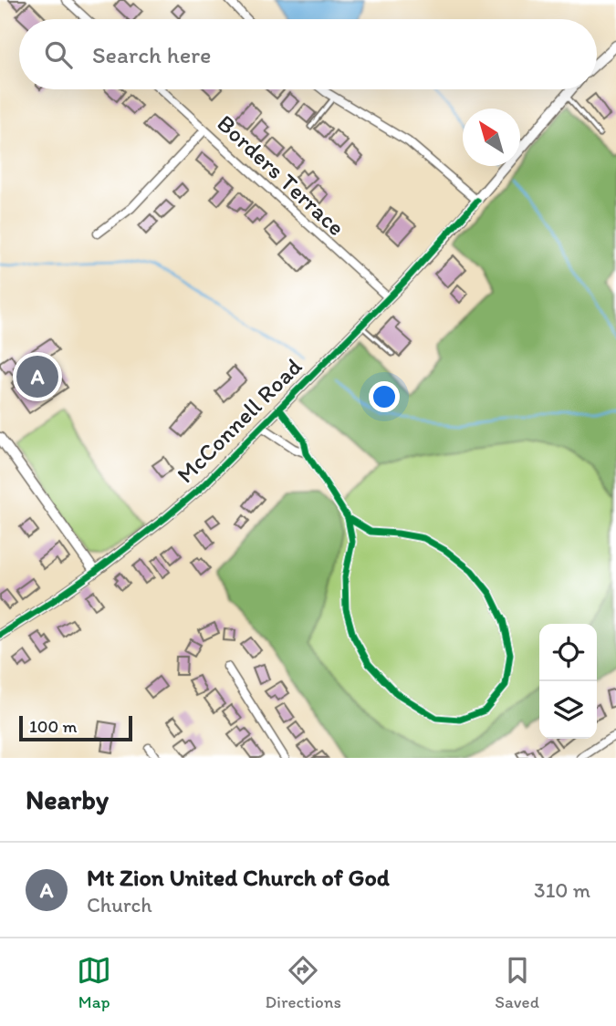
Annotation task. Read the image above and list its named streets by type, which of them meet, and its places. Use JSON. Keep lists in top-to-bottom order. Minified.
{"streets":{"street":["Borders Terrace","McConnell Road"]},"crossings":[["Borders Terrace","McConnell Road"]],"scale_bar":"100 m","north":"top left","page":{"search":"Search here","pins":"A","scale":"100 m","heading":"Nearby","list":[{"mark":"A","name":"Mt Zion United Church of God","note":"Church","value":"310 m"}],"nav":["Map","Directions","Saved"]}}
